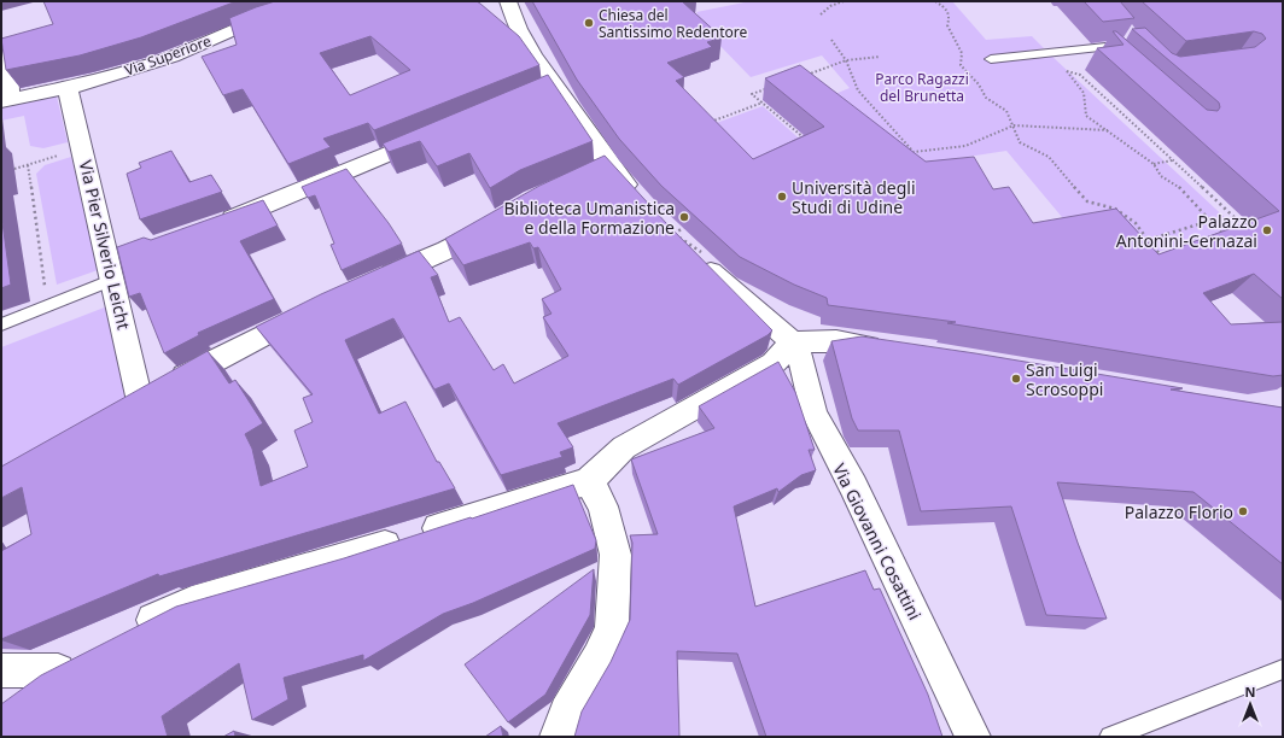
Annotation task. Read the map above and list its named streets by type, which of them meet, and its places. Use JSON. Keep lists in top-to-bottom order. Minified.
{"streets":{"street":["Via Superiore","Via Pier Silverio Leicht","Via Giovanni Cosattini"]},"crossings":[["Via Superiore","Via Pier Silverio Leicht"]],"parks":["Parco Ragazzi del Brunetta"],"places":["Chiesa del Santissimo Redentore","Università degli Studi di Udine","Biblioteca Umanistica e della Formazione","Palazzo Antonini-Cernazai","San Luigi Scrosoppi","Palazzo Florio"],"north":"top"}
